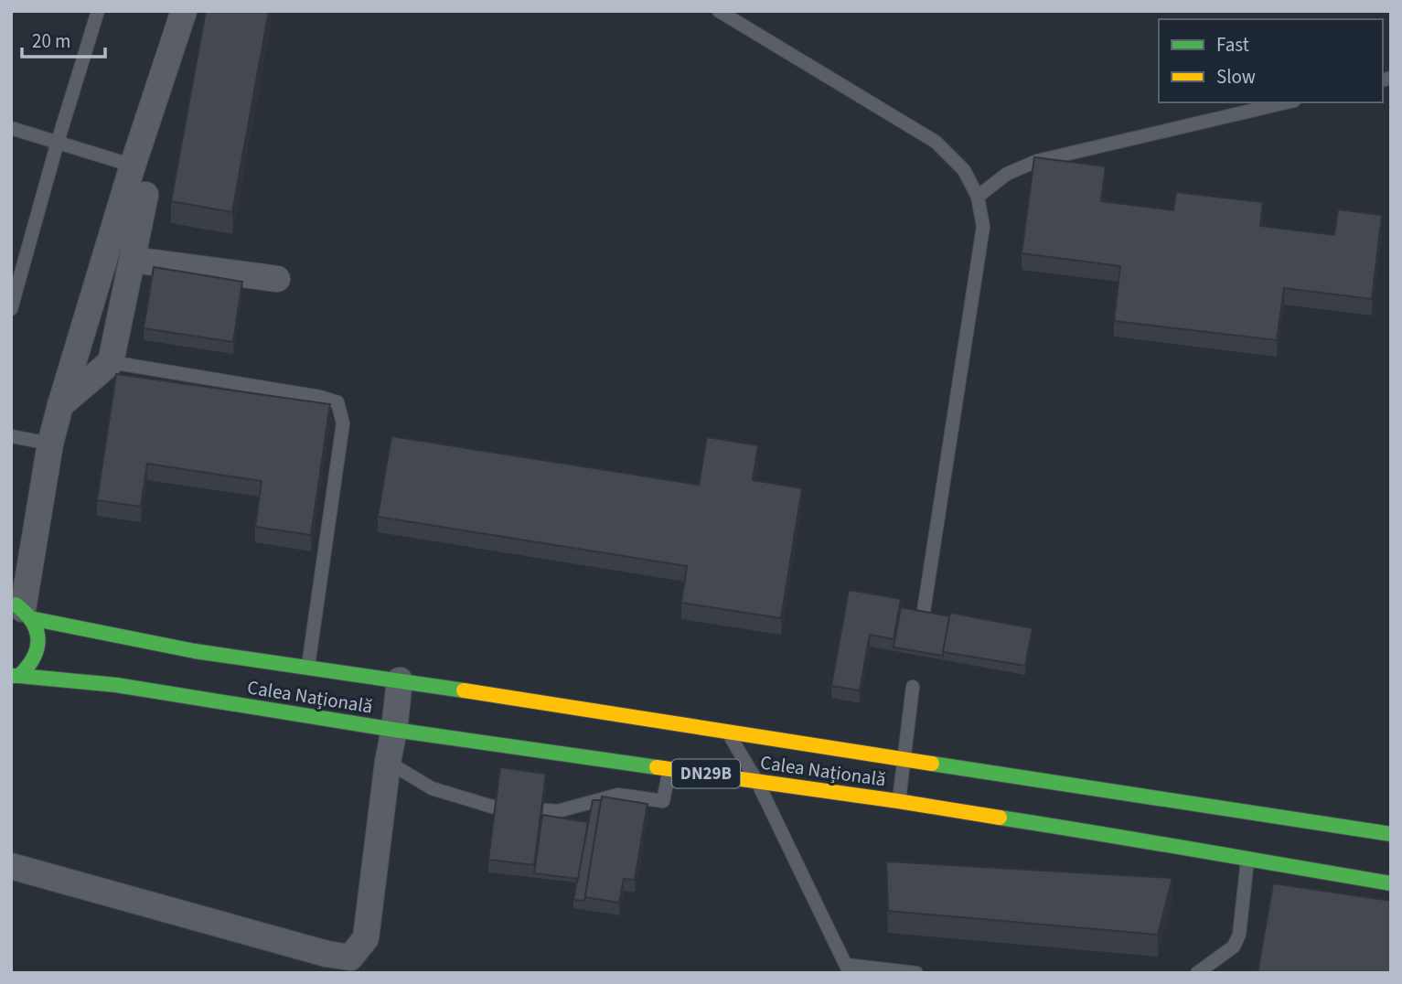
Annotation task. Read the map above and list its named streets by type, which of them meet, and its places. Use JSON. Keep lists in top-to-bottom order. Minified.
{"streets":{"main road":["Calea Națională","DN29B"]},"crossings":[["Calea Națională","DN29B"]],"legend":["Fast","Slow"],"scale_bar":"20 m"}
